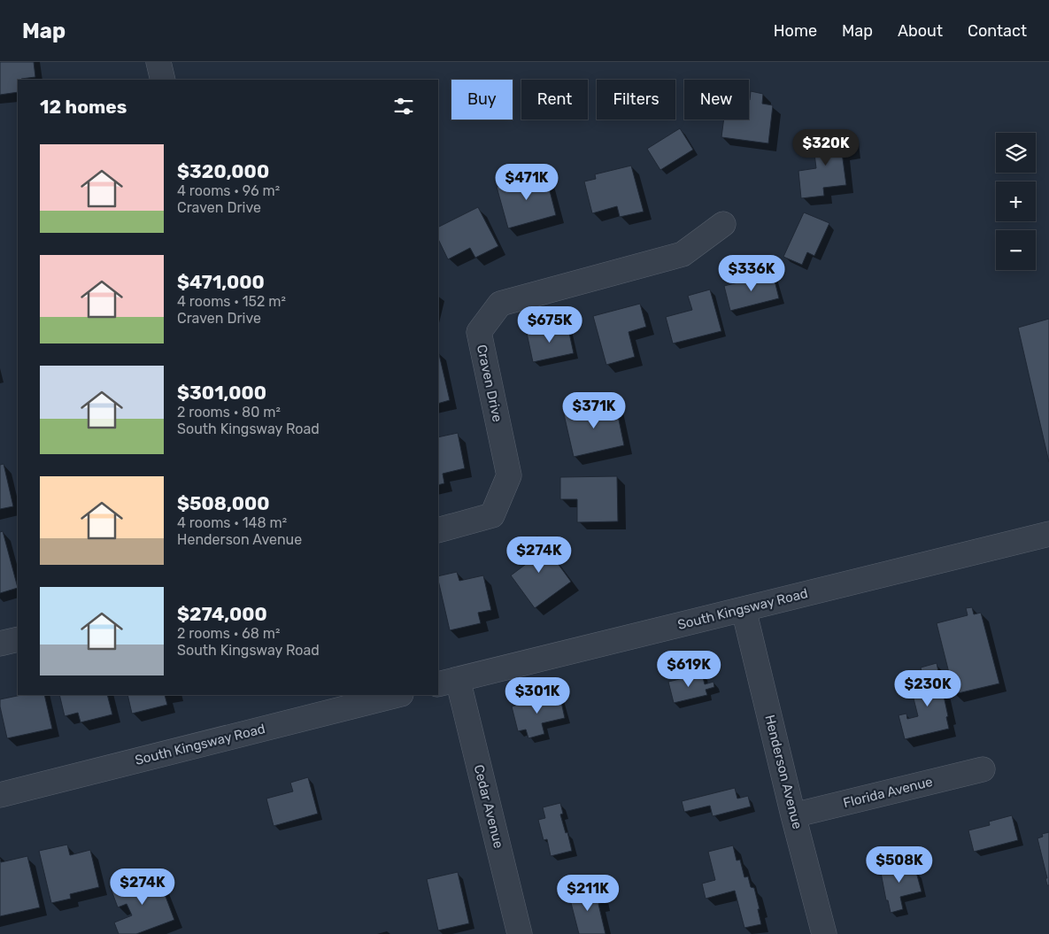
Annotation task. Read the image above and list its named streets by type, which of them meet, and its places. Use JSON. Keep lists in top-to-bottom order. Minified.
{"streets":{"street":["Craven Drive","South Kingsway Road","Henderson Avenue","Florida Avenue","Cedar Avenue"]},"crossings":[["South Kingsway Road","Henderson Avenue"],["South Kingsway Road","Cedar Avenue"],["Henderson Avenue","Florida Avenue"]],"page":{"header":"Map","nav":["Home","Map","About","Contact"],"chip":["Buy","Rent","Filters","New"],"heading":"12 homes","price":["$320K","$471K","$336K","$675K","$371K","$274K","$619K","$230K","$301K","$508K","$274K","$211K"],"map_buttons":["+","−"],"list":[{"name":"$320,000","note":"4 rooms · 96 m² · Craven Drive"},{"name":"$471,000","note":"4 rooms · 152 m² · Craven Drive"},{"name":"$301,000","note":"2 rooms · 80 m² · South Kingsway Road"},{"name":"$508,000","note":"4 rooms · 148 m² · Henderson Avenue"},{"name":"$274,000","note":"2 rooms · 68 m² · South Kingsway Road"}]}}
